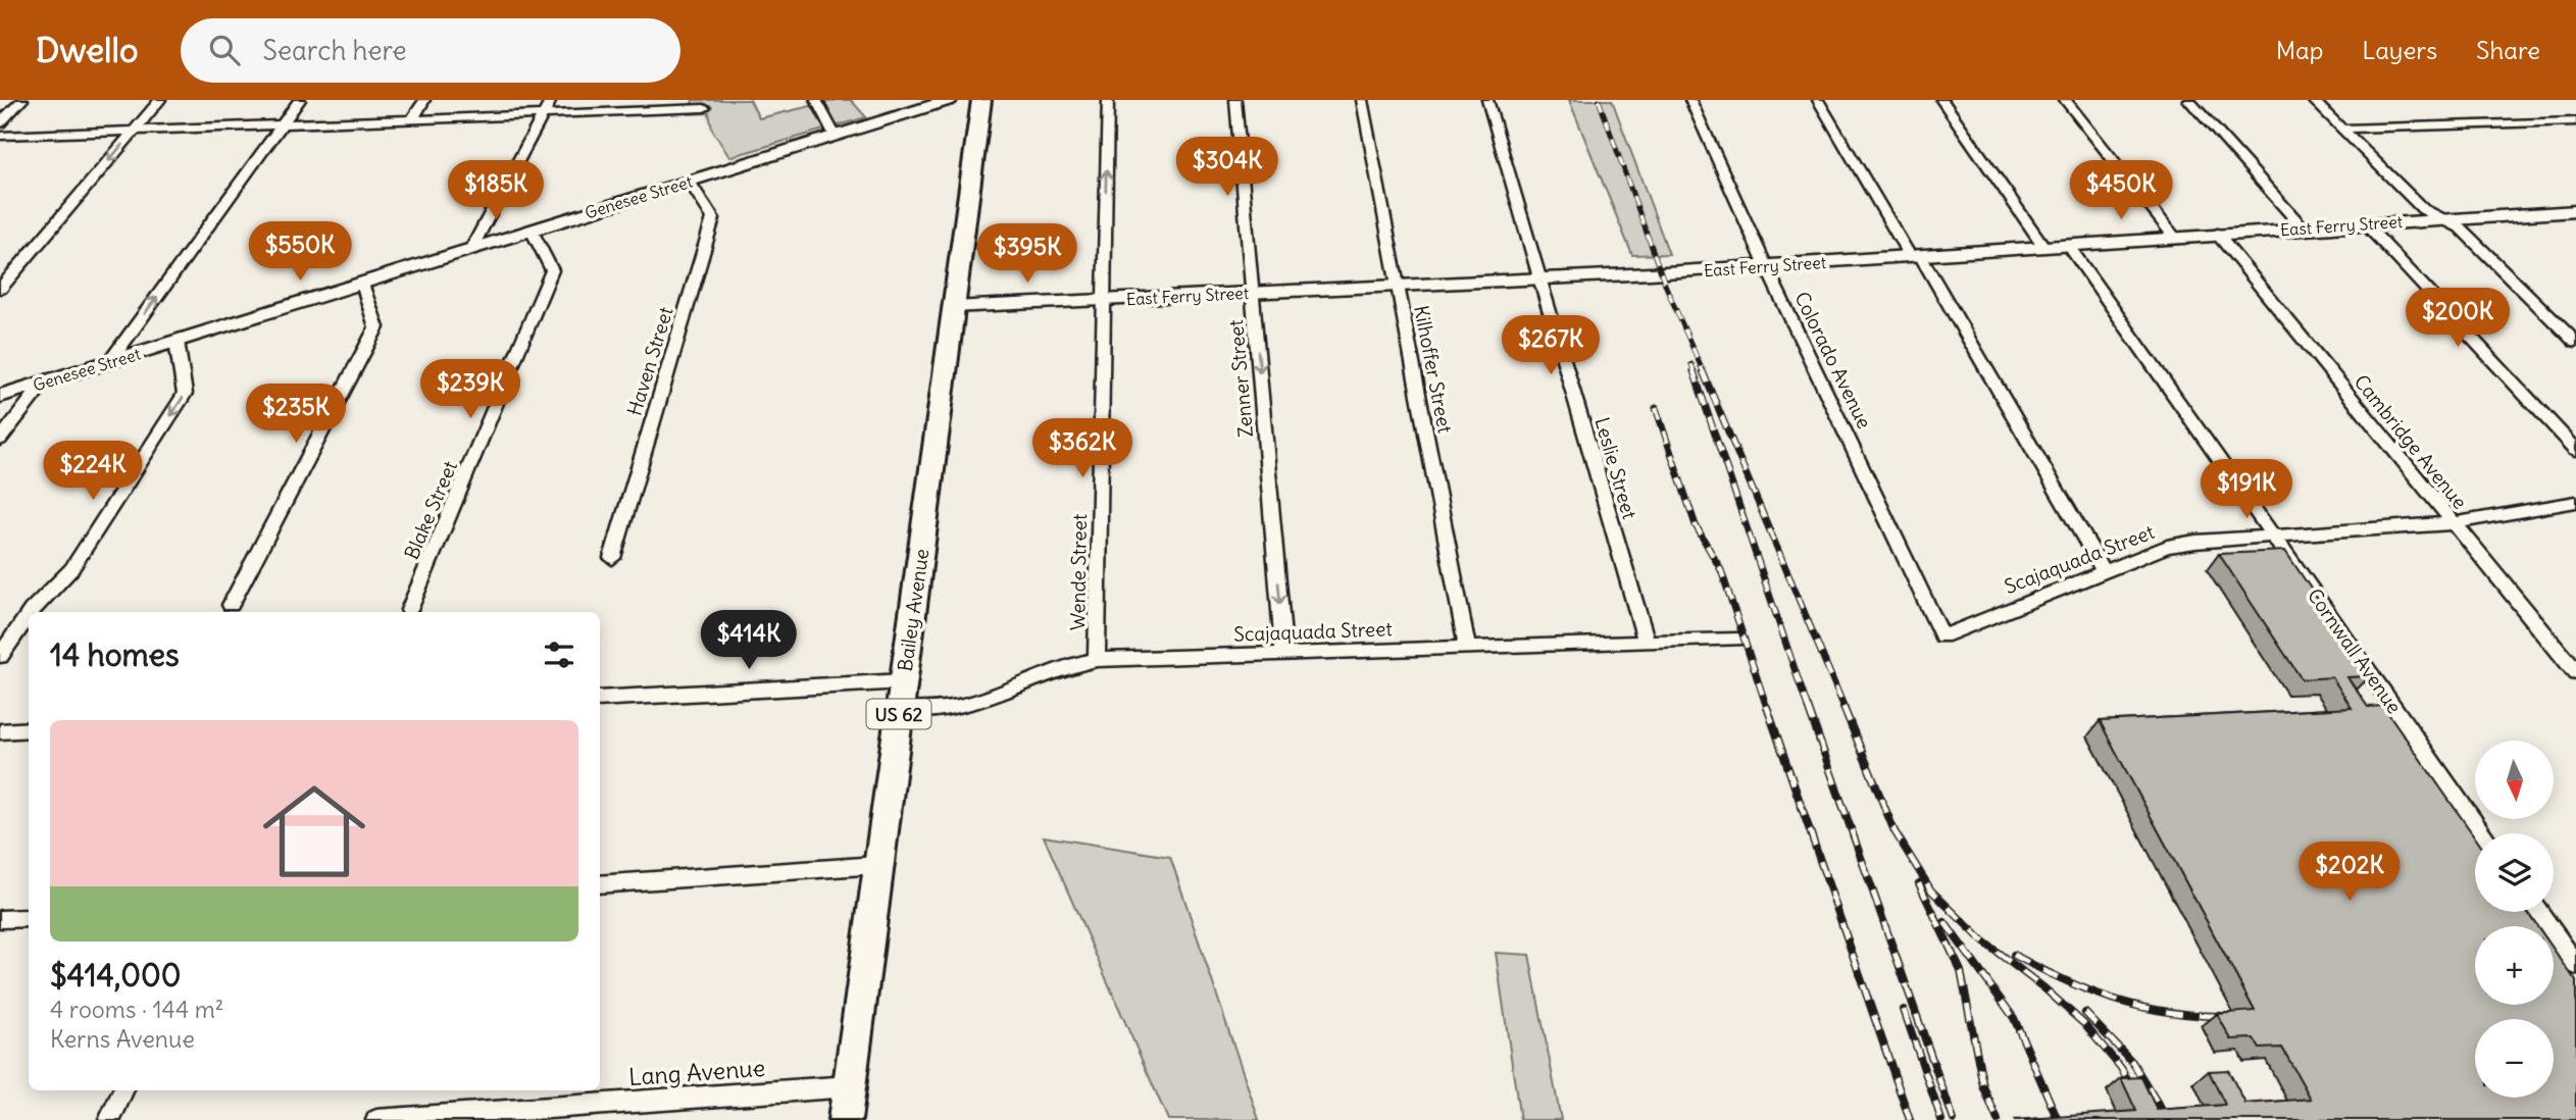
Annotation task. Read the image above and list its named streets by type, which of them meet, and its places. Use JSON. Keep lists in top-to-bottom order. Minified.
{"streets":{"main road":["Bailey Avenue","US 62"],"street":["Genesee Street","East Ferry Street","Colorado Avenue","Haven Street","Kilhoffer Street","Zenner Street","Cambridge Avenue","Leslie Street","Blake Street","Scajaquada Street","Wende Street","Cornwall Avenue","Lang Avenue"]},"crossings":[["Genesee Street","Haven Street"],["Genesee Street","Blake Street"],["East Ferry Street","Colorado Avenue"],["East Ferry Street","Kilhoffer Street"],["East Ferry Street","Zenner Street"],["East Ferry Street","Cambridge Avenue"],["East Ferry Street","Leslie Street"],["East Ferry Street","Wende Street"],["East Ferry Street","Bailey Avenue"],["East Ferry Street","Cornwall Avenue"],["Colorado Avenue","Scajaquada Street"],["Kilhoffer Street","Scajaquada Street"],["Zenner Street","Scajaquada Street"],["Cambridge Avenue","Scajaquada Street"],["Leslie Street","Scajaquada Street"],["Scajaquada Street","Wende Street"],["Scajaquada Street","Bailey Avenue"],["Scajaquada Street","Cornwall Avenue"],["Bailey Avenue","Lang Avenue"]],"one_way":["Zenner Street","Wende Street"],"north":"bottom","page":{"header":"Dwello","search":"Search here","nav":["Map","Layers","Share"],"price":["$304K","$185K","$450K","$550K","$395K","$200K","$267K","$239K","$235K","$362K","$224K","$191K","$414K","$202K"],"heading":"14 homes","list":[{"name":"$414,000","note":"4 rooms · 144 m² · Kerns Avenue"}],"map_buttons":["+","−"]}}
